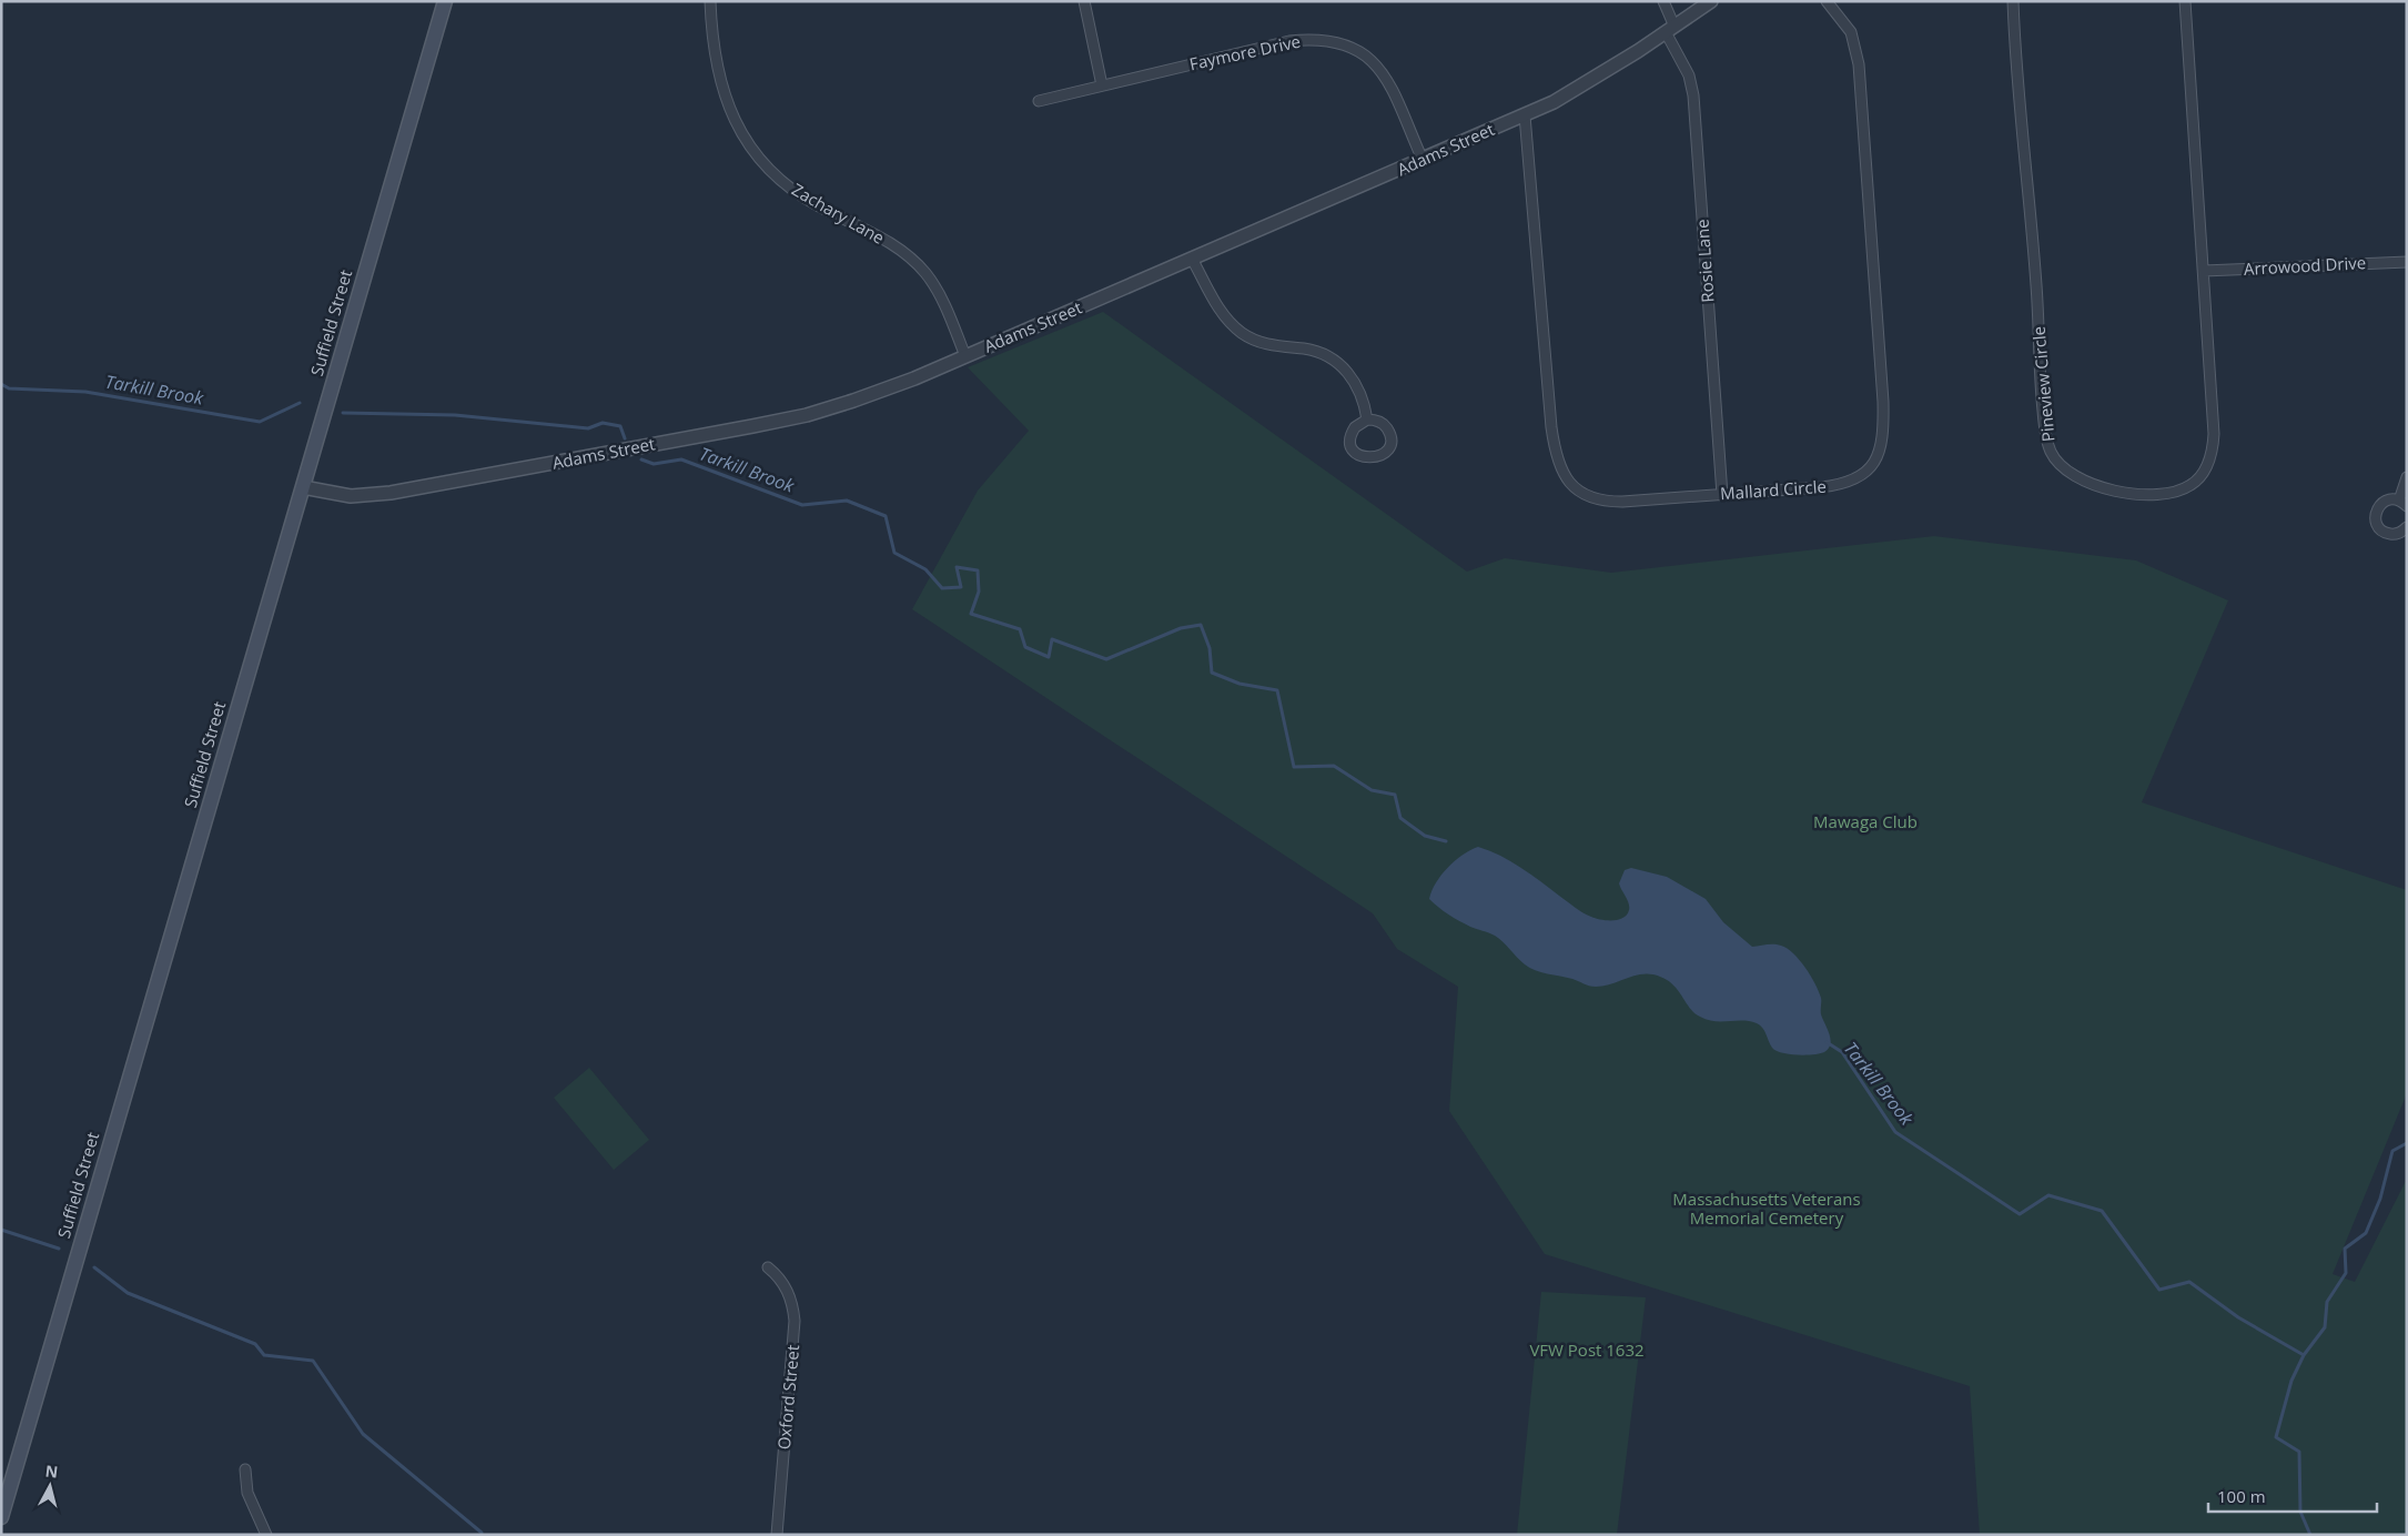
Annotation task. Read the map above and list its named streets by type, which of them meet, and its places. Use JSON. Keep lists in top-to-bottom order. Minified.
{"streets":{"main road":["Suffield Street"],"street":["Faymore Drive","Adams Street","Zachary Lane","Rosie Lane","Arrowood Drive","Pineview Circle","Mallard Circle","Oxford Street"]},"crossings":[["Faymore Drive","Adams Street"],["Adams Street","Zachary Lane"],["Adams Street","Rosie Lane"],["Adams Street","Suffield Street"],["Adams Street","Mallard Circle"],["Rosie Lane","Mallard Circle"],["Arrowood Drive","Pineview Circle"]],"water":["Tarkill Brook"],"parks":["Mawaga Club","Massachusetts Veterans Memorial Cemetery","VFW Post 1632"],"scale_bar":"100 m","north":"top"}
